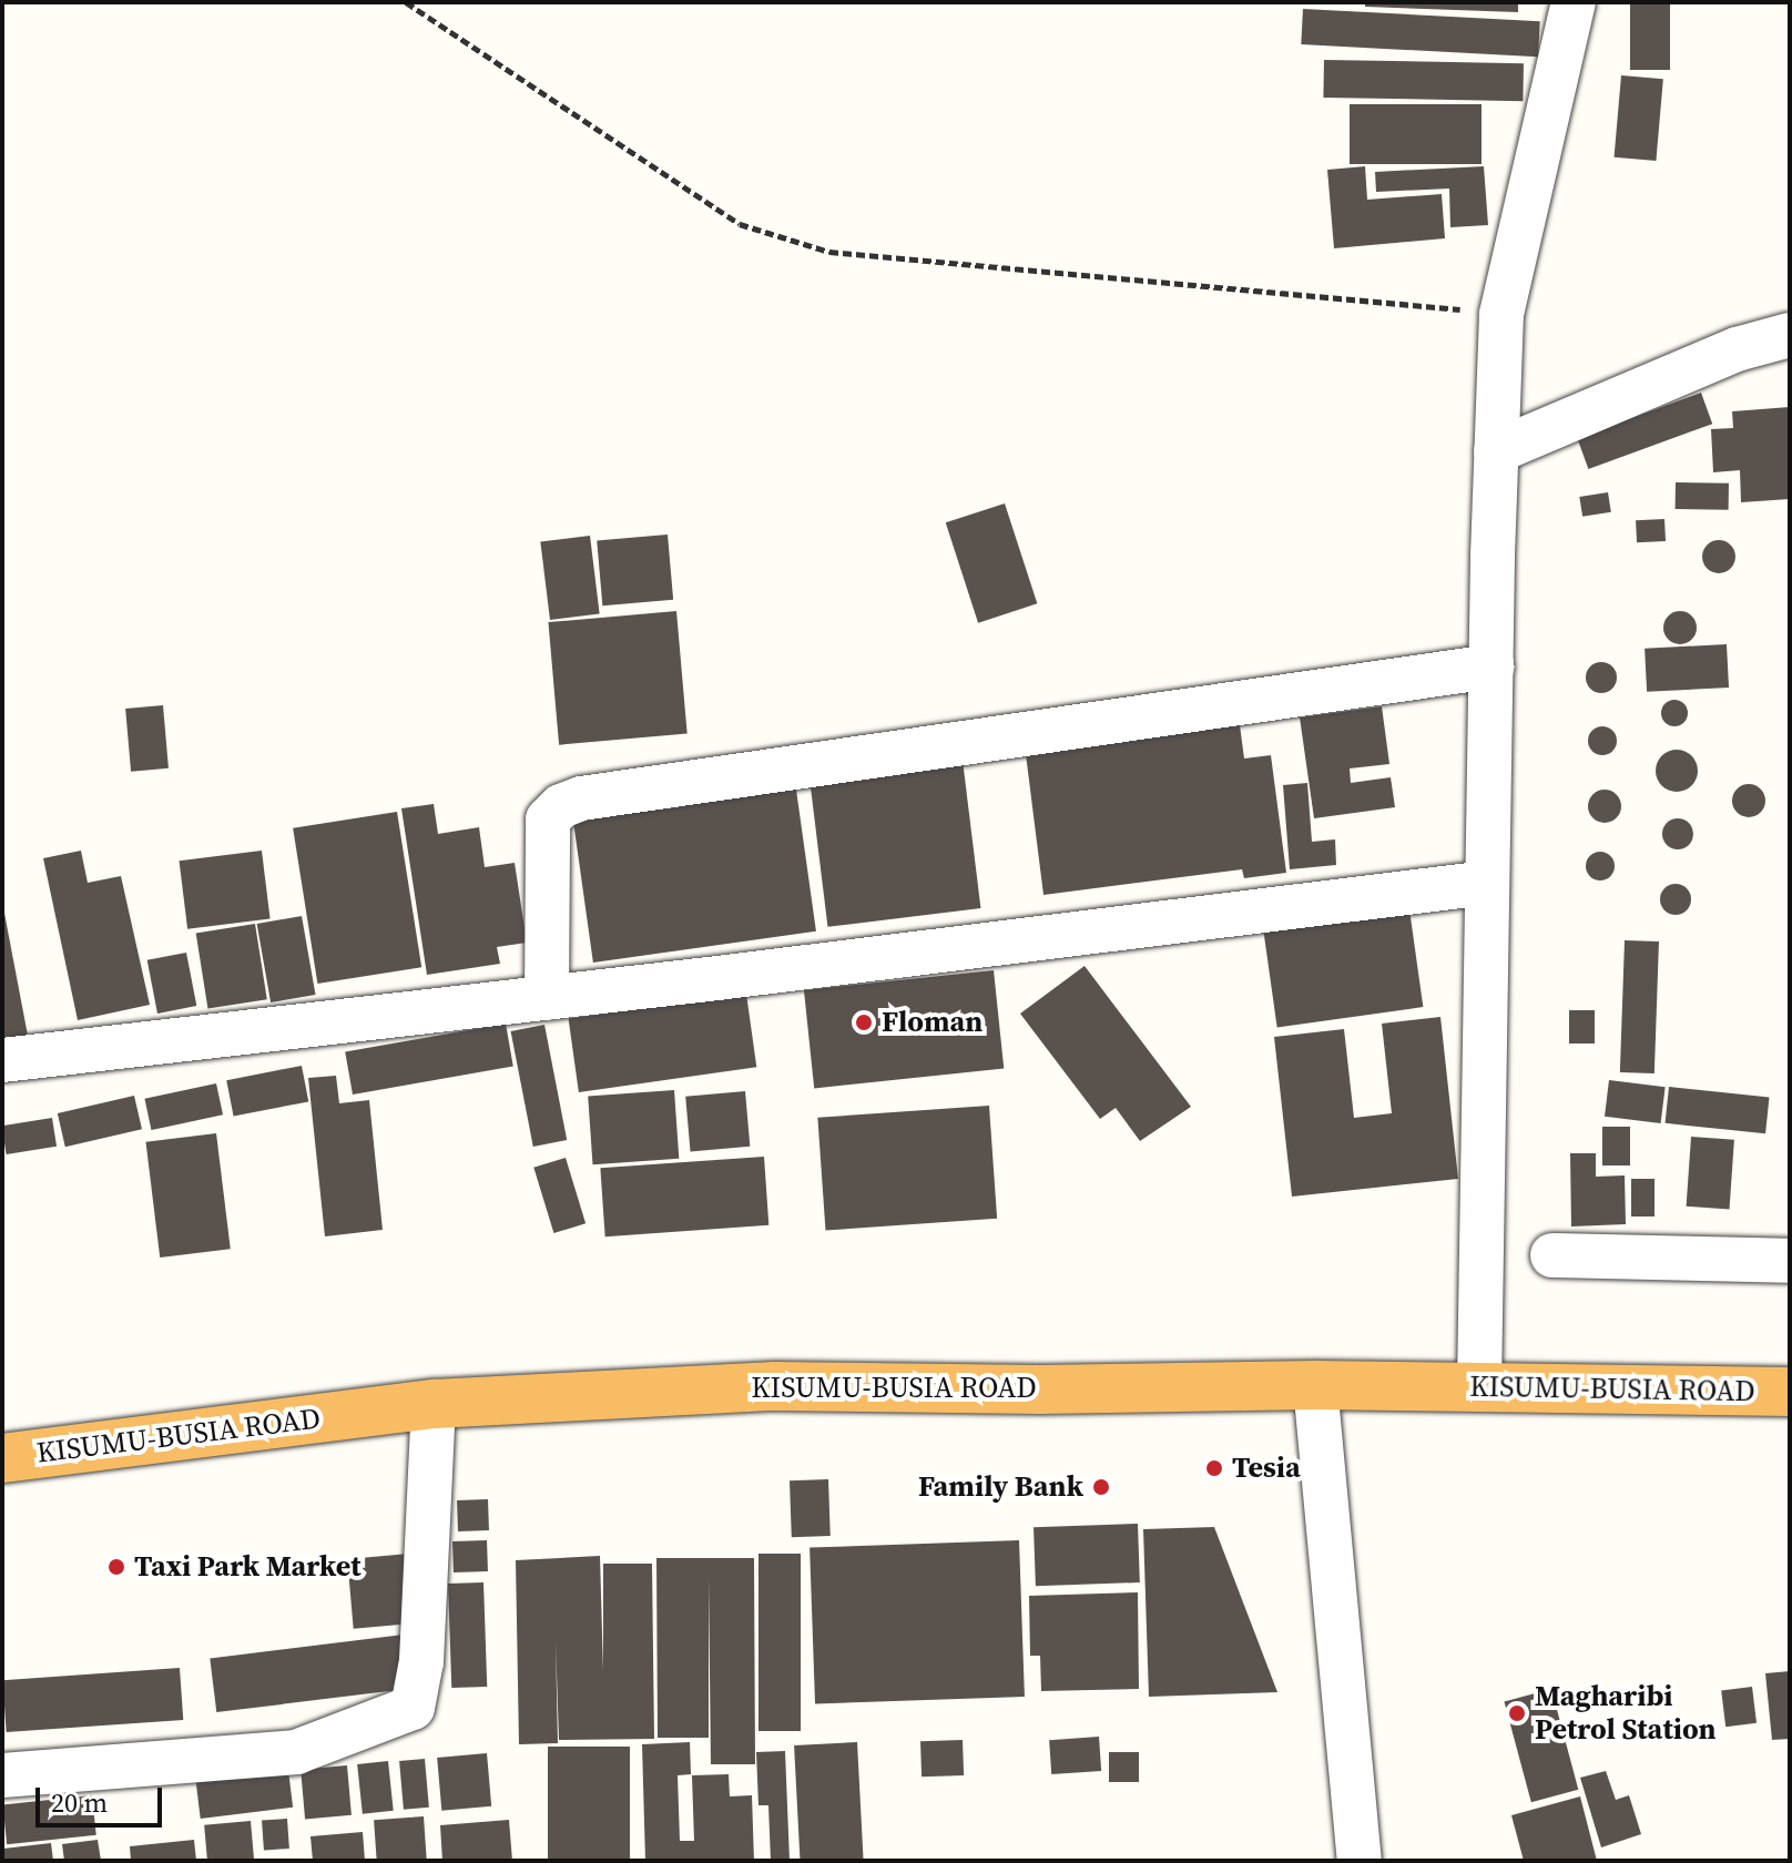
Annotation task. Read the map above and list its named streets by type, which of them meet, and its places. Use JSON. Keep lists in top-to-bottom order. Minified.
{"streets":{"highway":["KISUMU-BUSIA ROAD"]},"places":["Floman","Tesia","Family Bank","Taxi Park Market","Magharibi Petrol Station"],"scale_bar":"20 m"}
